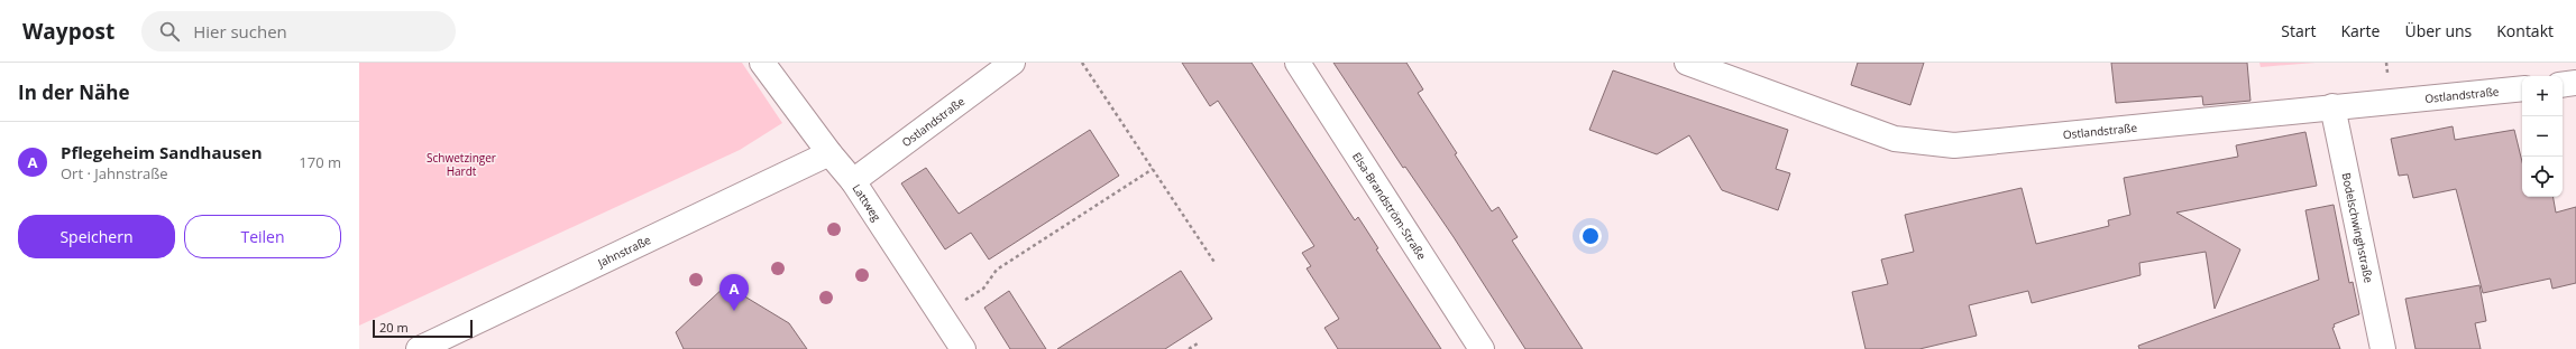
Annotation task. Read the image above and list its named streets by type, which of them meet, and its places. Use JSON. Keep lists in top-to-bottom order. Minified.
{"streets":{"street":["Ostlandstraße","Lattweg","Elsa-Brandström-Straße","Bodelschwinghstraße","Jahnstraße"]},"crossings":[["Ostlandstraße","Lattweg"],["Ostlandstraße","Bodelschwinghstraße"],["Lattweg","Jahnstraße"]],"parks":["Schwetzinger Hardt"],"scale_bar":"20 m","page":{"header":"Waypost","search":"Hier suchen","nav":["Start","Karte","Über uns","Kontakt"],"heading":"In der Nähe","map_buttons":["+","−"],"list":[{"mark":"A","name":"Pflegeheim Sandhausen","note":"Ort · Jahnstraße","value":"170 m"}],"buttons":["Speichern","Teilen"],"pins":"A","scale":"20 m"}}
